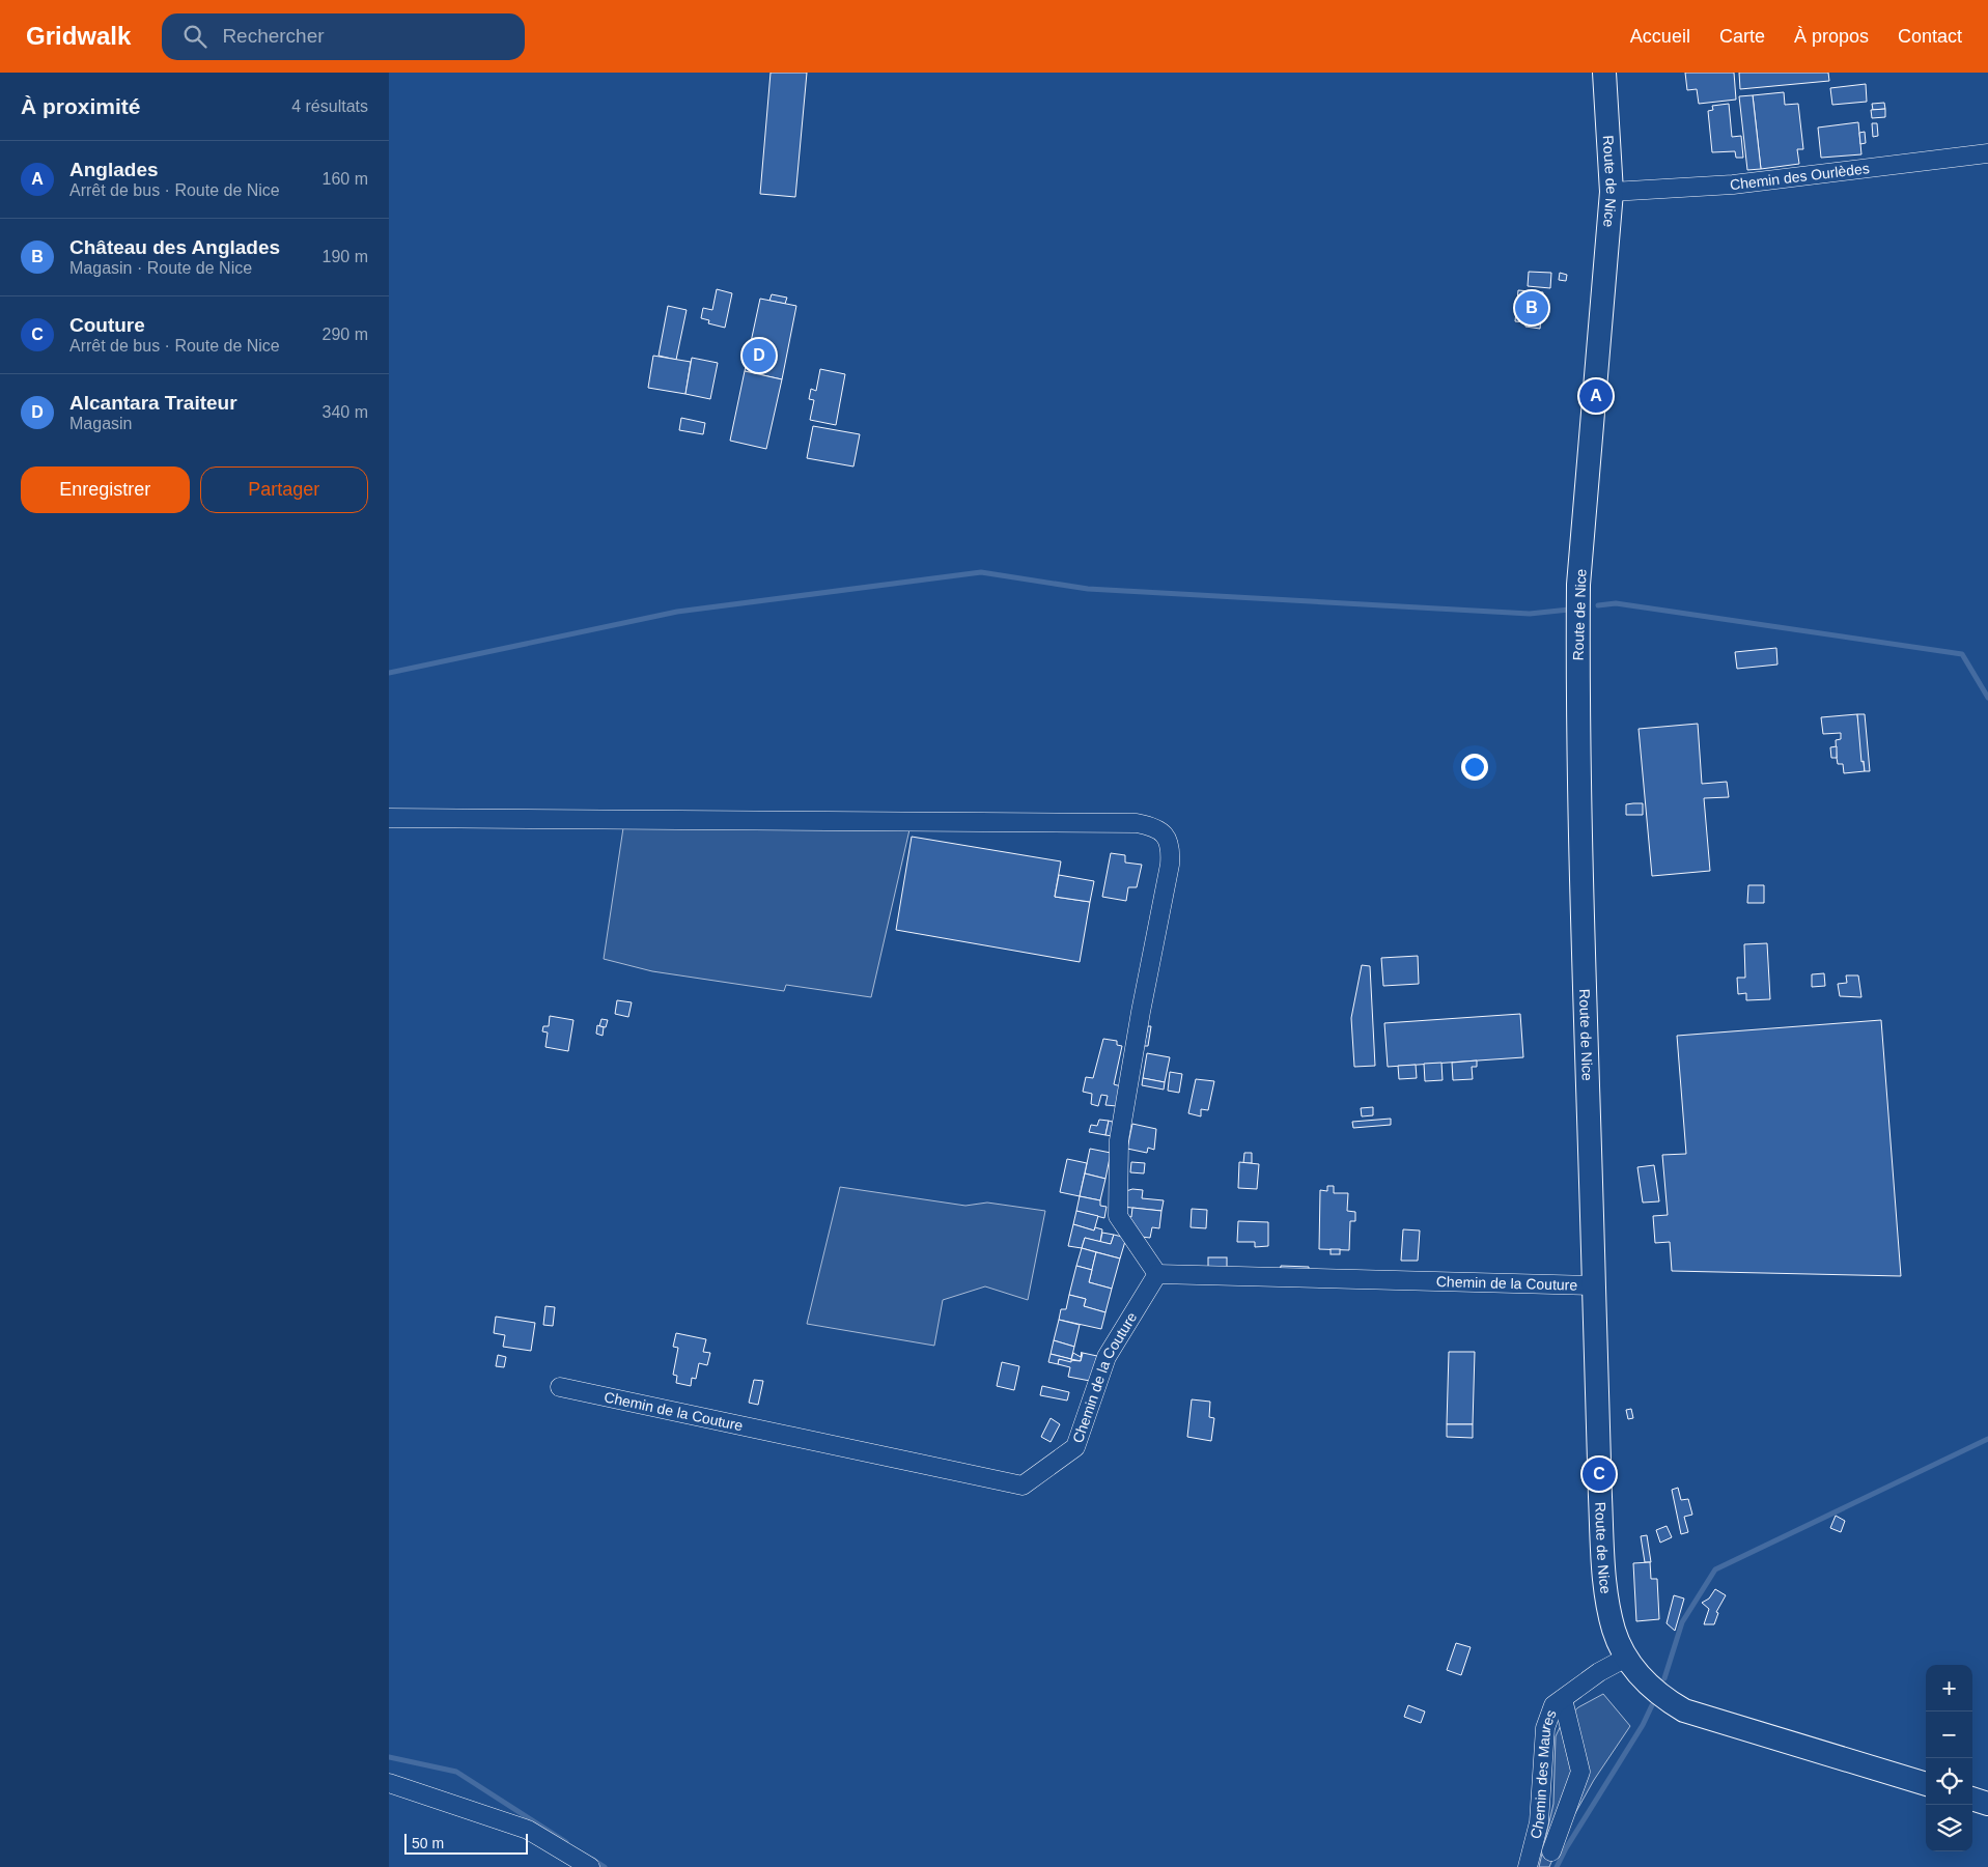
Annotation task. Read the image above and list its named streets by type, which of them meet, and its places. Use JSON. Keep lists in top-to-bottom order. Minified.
{"streets":{"main road":["Route de Nice"],"street":["Chemin des Ourlèdes","Chemin de la Couture","Chemin des Maures"]},"crossings":[["Chemin des Ourlèdes","Route de Nice"],["Route de Nice","Chemin de la Couture"],["Route de Nice","Chemin des Maures"]],"scale_bar":"50 m","page":{"header":"Gridwalk","search":"Rechercher","nav":["Accueil","Carte","À propos","Contact"],"heading":["À proximité","4 résultats"],"list":[{"mark":"A","name":"Anglades","note":"Arrêt de bus · Route de Nice","value":"160 m"},{"mark":"B","name":"Château des Anglades","note":"Magasin · Route de Nice","value":"190 m"},{"mark":"C","name":"Couture","note":"Arrêt de bus · Route de Nice","value":"290 m"},{"mark":"D","name":"Alcantara Traiteur","note":"Magasin","value":"340 m"}],"pins":["B","D","A","C"],"buttons":["Enregistrer","Partager"],"map_buttons":["+","−"],"scale":"50 m"}}
